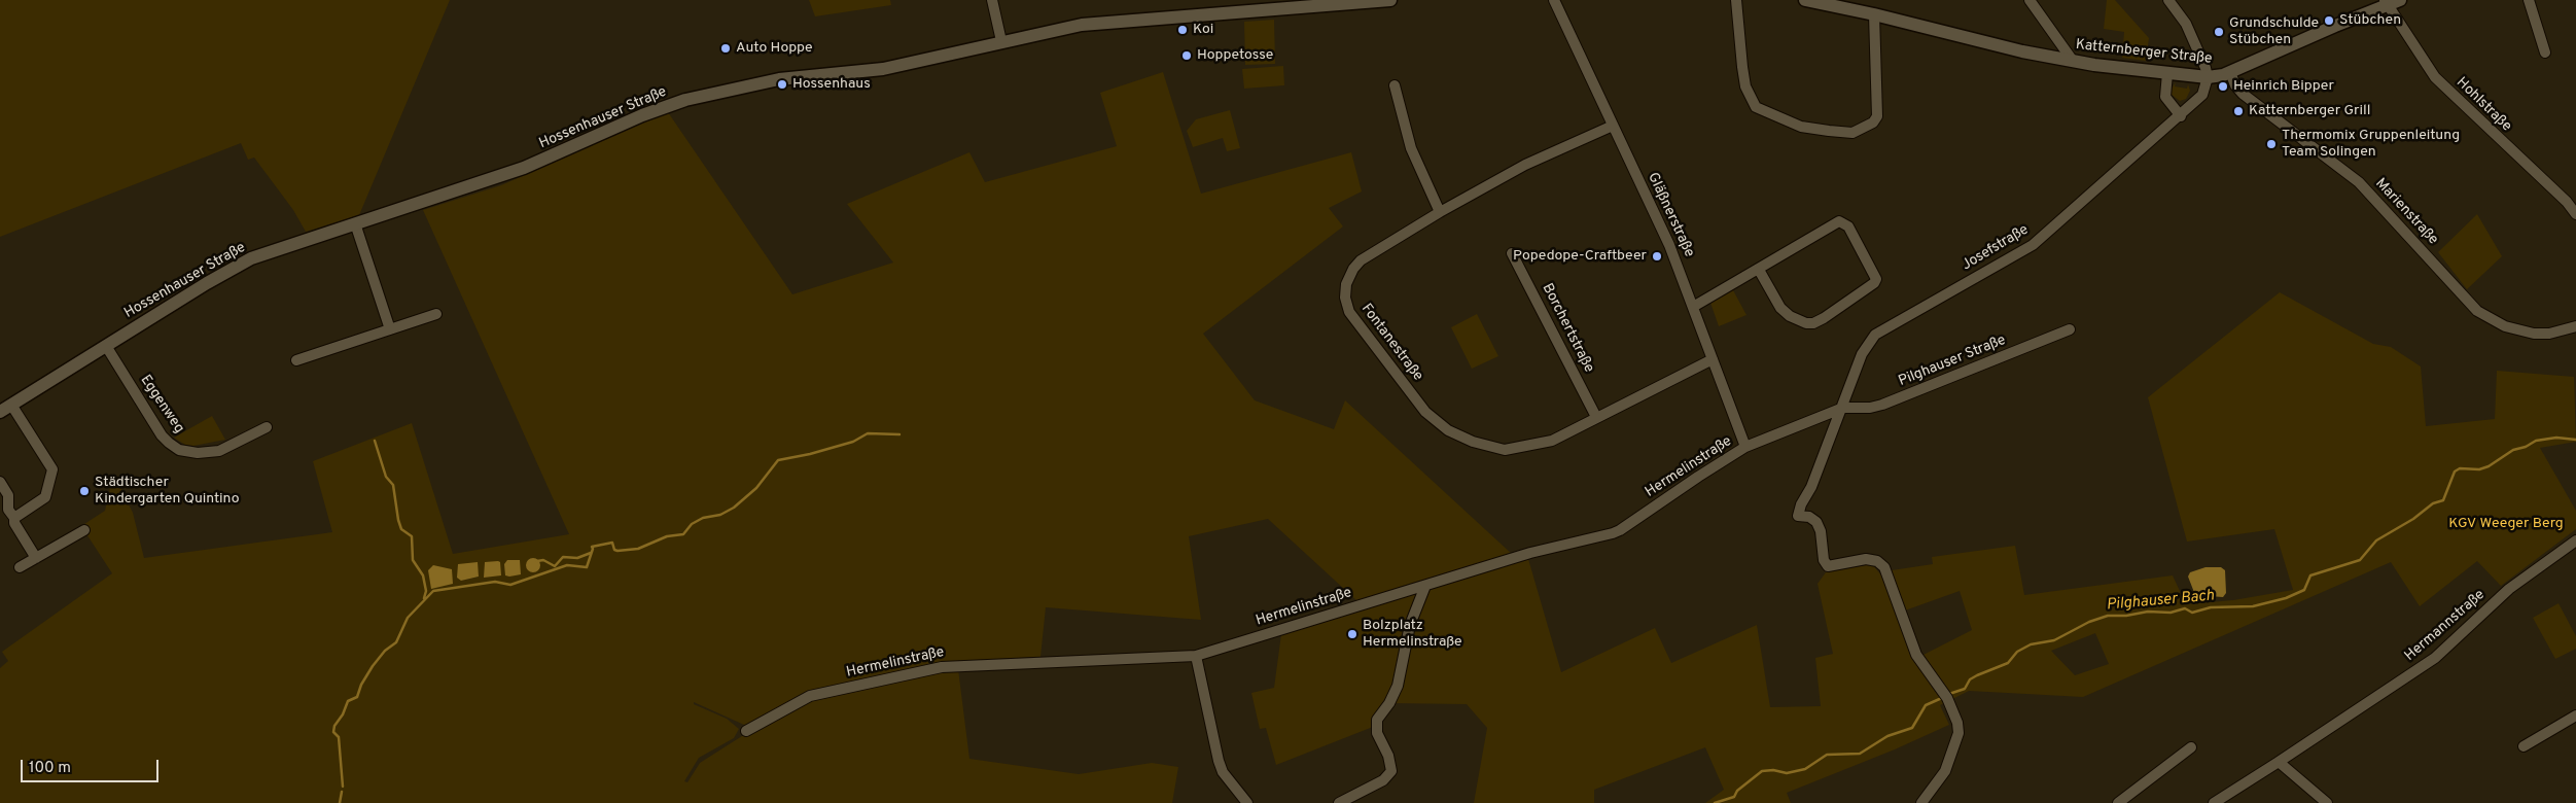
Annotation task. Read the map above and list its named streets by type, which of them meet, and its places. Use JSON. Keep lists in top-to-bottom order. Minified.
{"streets":{"street":["Katternberger Straße","Hohlstraße","Hossenhauser Straße","Marienstraße","Gläßnerstraße","Josefstraße","Borchertstraße","Fontanestraße","Pilghauser Straße","Eggenweg","Hermelinstraße","Hermannstraße"]},"crossings":[["Katternberger Straße","Hohlstraße"],["Katternberger Straße","Marienstraße"],["Katternberger Straße","Josefstraße"],["Hossenhauser Straße","Eggenweg"],["Gläßnerstraße","Fontanestraße"],["Gläßnerstraße","Hermelinstraße"],["Josefstraße","Pilghauser Straße"],["Josefstraße","Hermelinstraße"],["Borchertstraße","Fontanestraße"],["Pilghauser Straße","Hermelinstraße"]],"water":["Pilghauser Bach"],"parks":["KGV Weeger Berg"],"places":["Stübchen","Koi","Grundschulde Stübchen","Auto Hoppe","Hoppetosse","Hossenhaus","Heinrich Bipper","Katternberger Grill","Thermomix Gruppenleitung Team Solingen","Popedope-Craftbeer","Städtischer Kindergarten Quintino","Bolzplatz Hermelinstraße"],"scale_bar":"100 m"}
